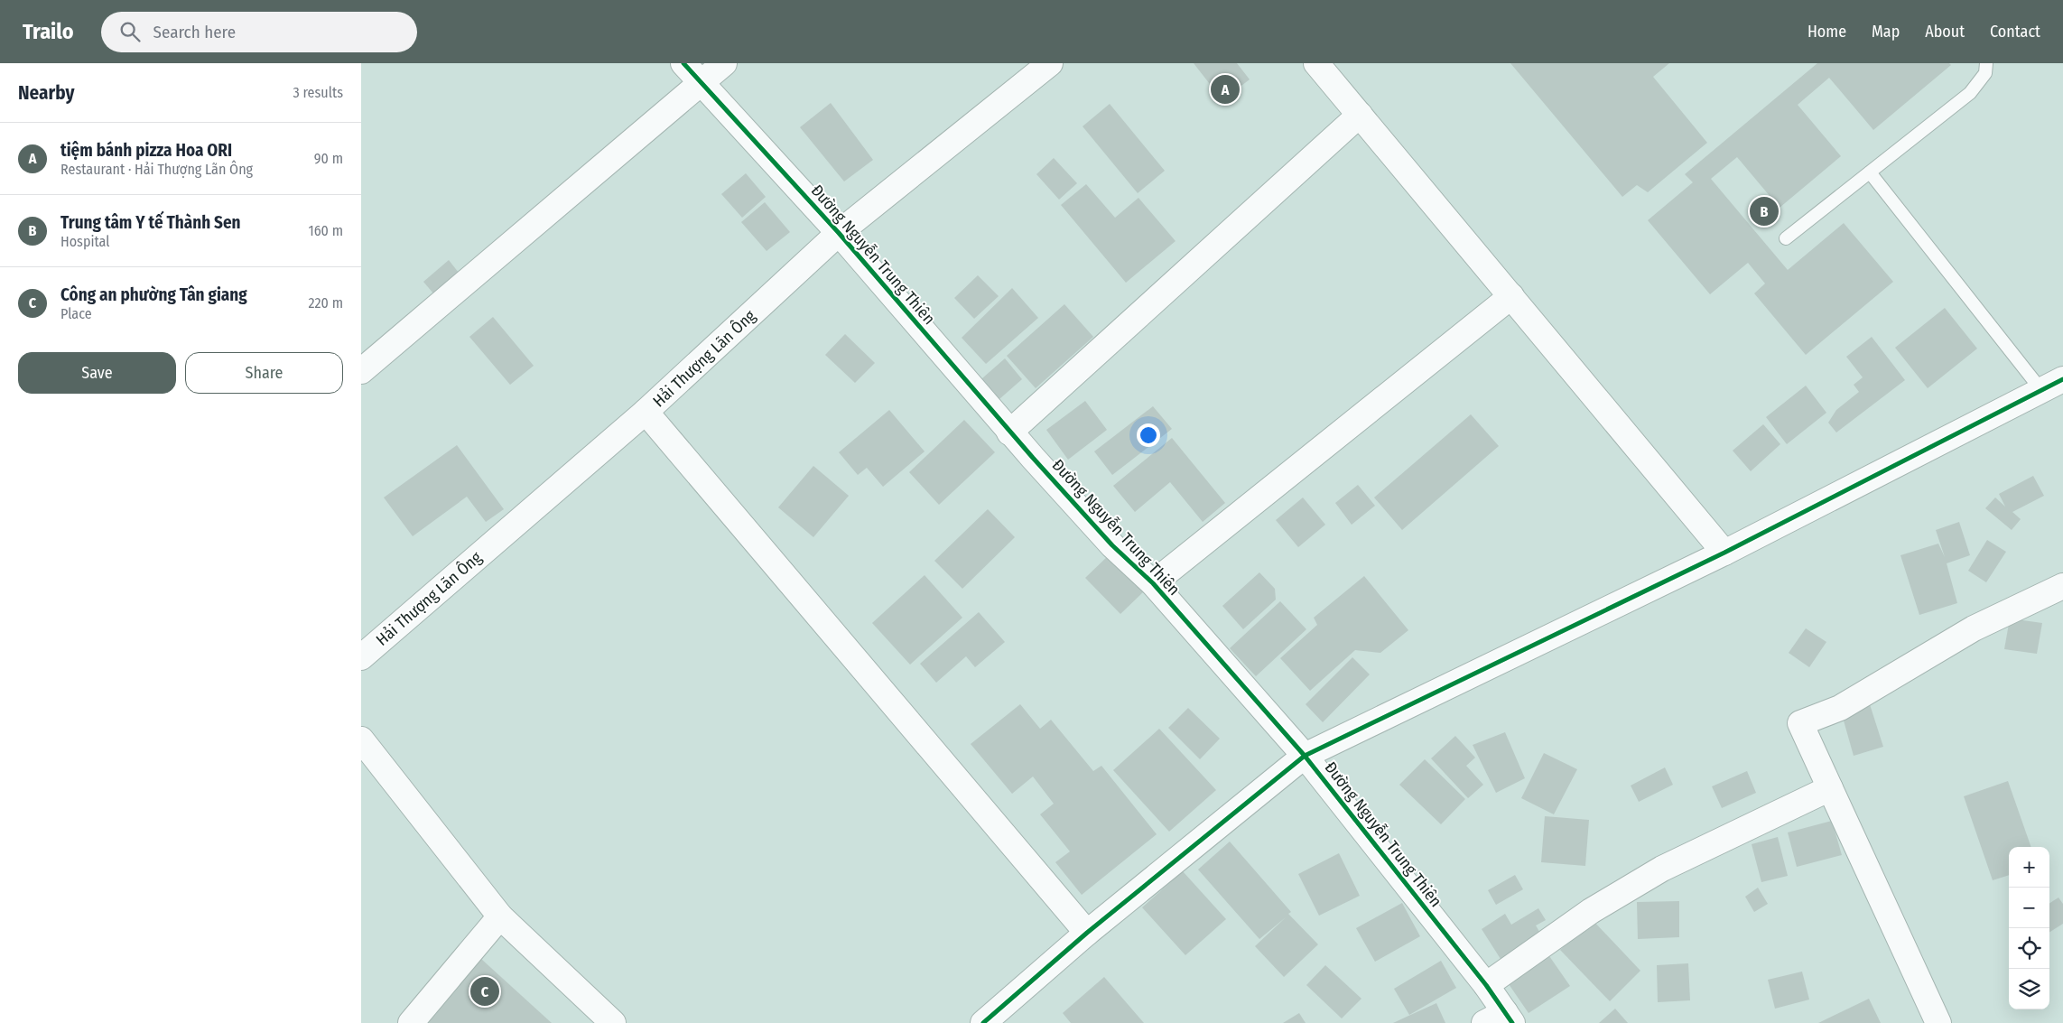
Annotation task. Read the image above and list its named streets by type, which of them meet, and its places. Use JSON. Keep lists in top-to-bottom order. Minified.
{"streets":{"street":["Đường Nguyễn Trung Thiên","Hải Thượng Lãn Ông"]},"crossings":[["Đường Nguyễn Trung Thiên","Hải Thượng Lãn Ông"]],"page":{"header":"Trailo","search":"Search here","nav":["Home","Map","About","Contact"],"heading":["Nearby","3 results"],"pins":["A","B","C"],"list":[{"mark":"A","name":"tiệm bánh pizza Hoa ORI","note":"Restaurant · Hải Thượng Lãn Ông","value":"90 m"},{"mark":"B","name":"Trung tâm Y tế Thành Sen","note":"Hospital","value":"160 m"},{"mark":"C","name":"Công an phường Tân giang","note":"Place","value":"220 m"}],"buttons":["Save","Share"],"map_buttons":["+","−"]}}
